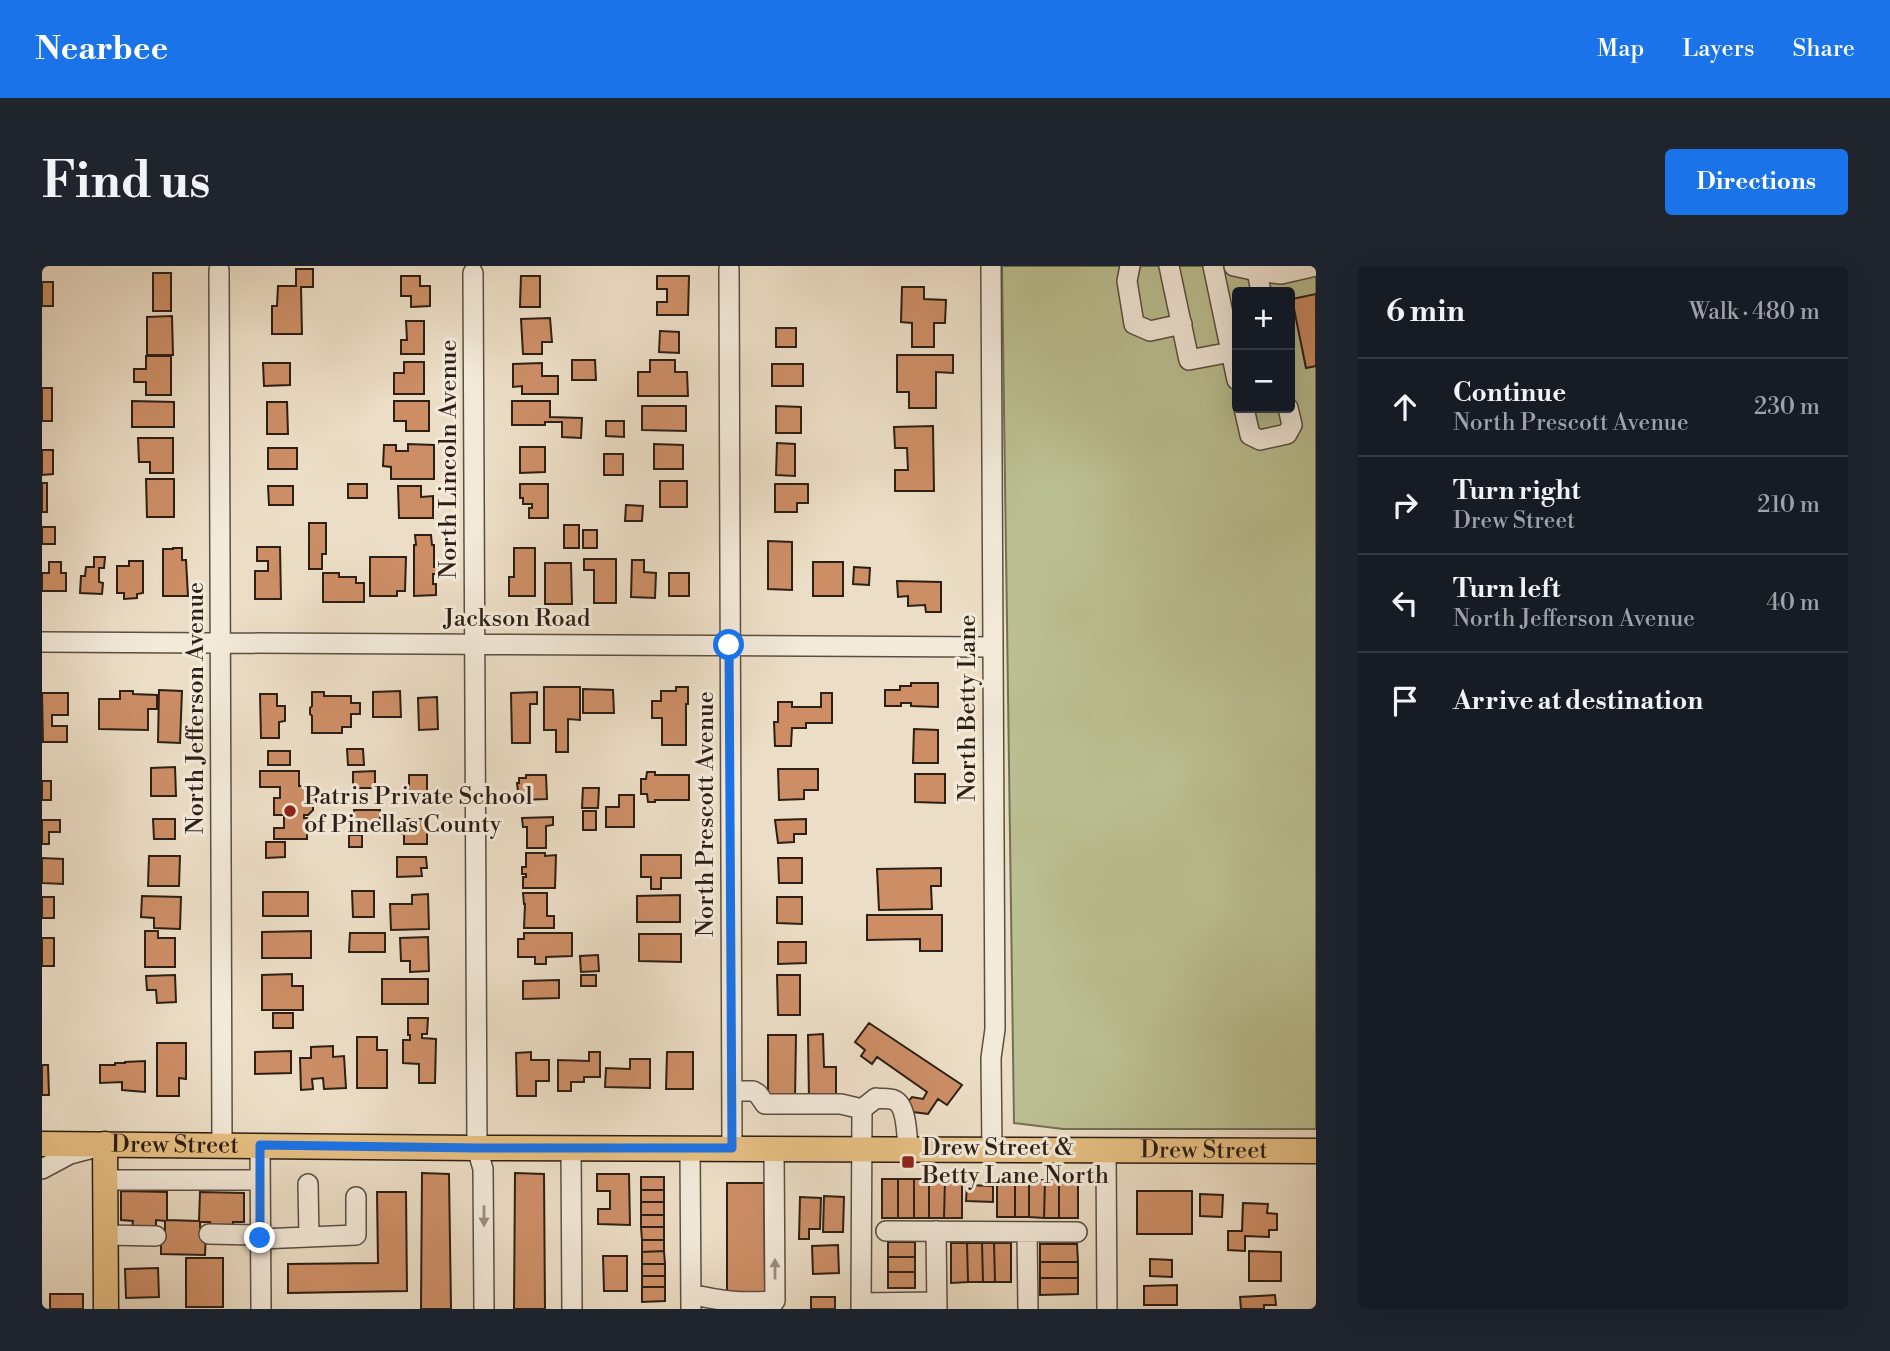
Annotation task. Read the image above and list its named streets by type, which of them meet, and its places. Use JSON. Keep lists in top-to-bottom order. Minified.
{"streets":{"main road":["Drew Street"],"street":["North Lincoln Avenue","Jackson Road","North Jefferson Avenue","North Betty Lane","North Prescott Avenue"]},"crossings":[["North Lincoln Avenue","Jackson Road"],["North Lincoln Avenue","Drew Street"],["Jackson Road","North Jefferson Avenue"],["Jackson Road","North Betty Lane"],["Jackson Road","North Prescott Avenue"],["North Jefferson Avenue","Drew Street"],["North Betty Lane","Drew Street"],["North Prescott Avenue","Drew Street"]],"places":{"other":["Patris Private School of Pinellas County"],"transit":["Drew Street & Betty Lane North"]},"page":{"header":"Nearbee","nav":["Map","Layers","Share"],"buttons":"Directions","title":"Find us","heading":["6 min","Walk · 480 m"],"map_buttons":["+","−"],"list":[["Continue","North Prescott Avenue","230 m"],["Turn right","Drew Street","210 m"],["Turn left","North Jefferson Avenue","40 m"],"Arrive at destination"]}}
